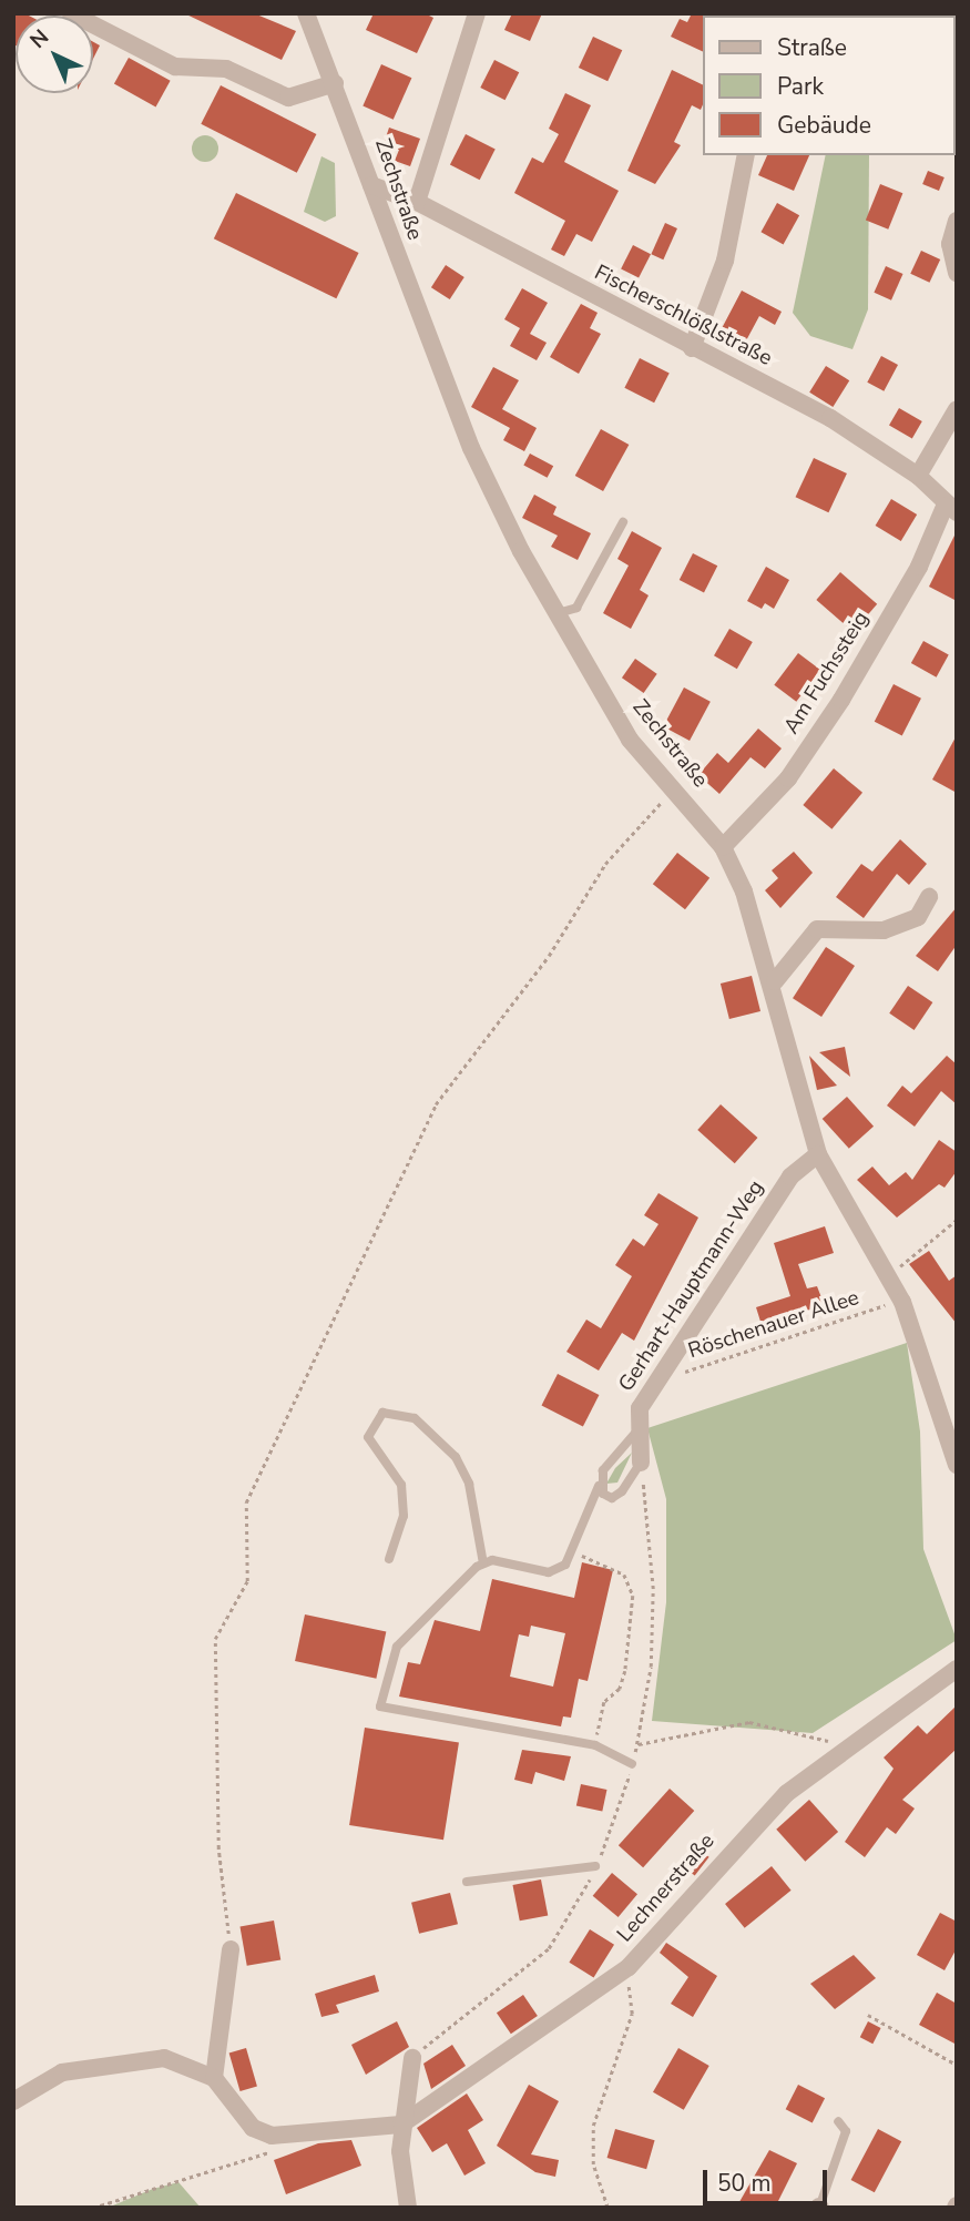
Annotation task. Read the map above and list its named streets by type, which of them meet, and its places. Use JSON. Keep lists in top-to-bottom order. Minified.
{"streets":{"street":["Zechstraße","Fischerschlößlstraße","Am Fuchssteig","Gerhart-Hauptmann-Weg","Lechnerstraße"],"path":["Röschenauer Allee"]},"crossings":[["Zechstraße","Fischerschlößlstraße"],["Zechstraße","Am Fuchssteig"],["Zechstraße","Gerhart-Hauptmann-Weg"],["Zechstraße","Röschenauer Allee"],["Fischerschlößlstraße","Am Fuchssteig"],["Gerhart-Hauptmann-Weg","Röschenauer Allee"]],"legend":["Straße","Park","Gebäude"],"scale_bar":"50 m","north":"top left"}
